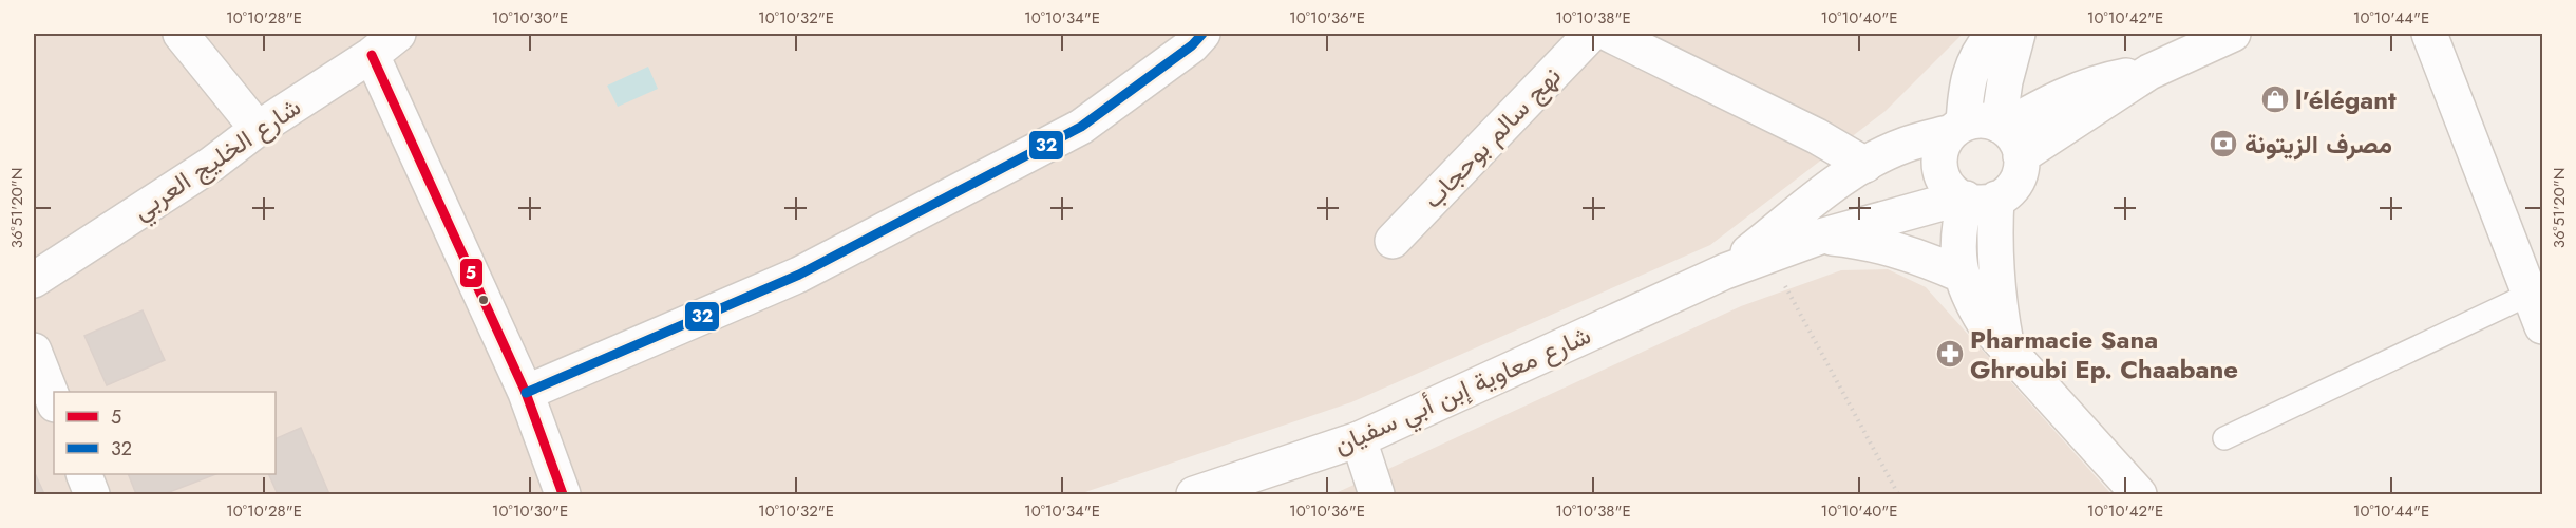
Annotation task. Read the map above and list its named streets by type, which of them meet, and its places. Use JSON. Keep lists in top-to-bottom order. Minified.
{"streets":{"street":["نهج سالم بوحجاب","شارع الخليج العربي","شارع معاوية إبن أبي سفيان"]},"places":{"shop":["l'élégant"],"bank":["مصرف الزيتونة"],"pharmacy":["Pharmacie Sana Ghroubi Ep. Chaabane"]},"lines":["transit line 32","transit line 5"],"legend":["5","32"],"coordinates":["10°10'28\"E","10°10'30\"E","10°10'32\"E","10°10'34\"E","10°10'36\"E","10°10'38\"E","10°10'40\"E","10°10'42\"E","10°10'44\"E","36°51'20\"N"]}
